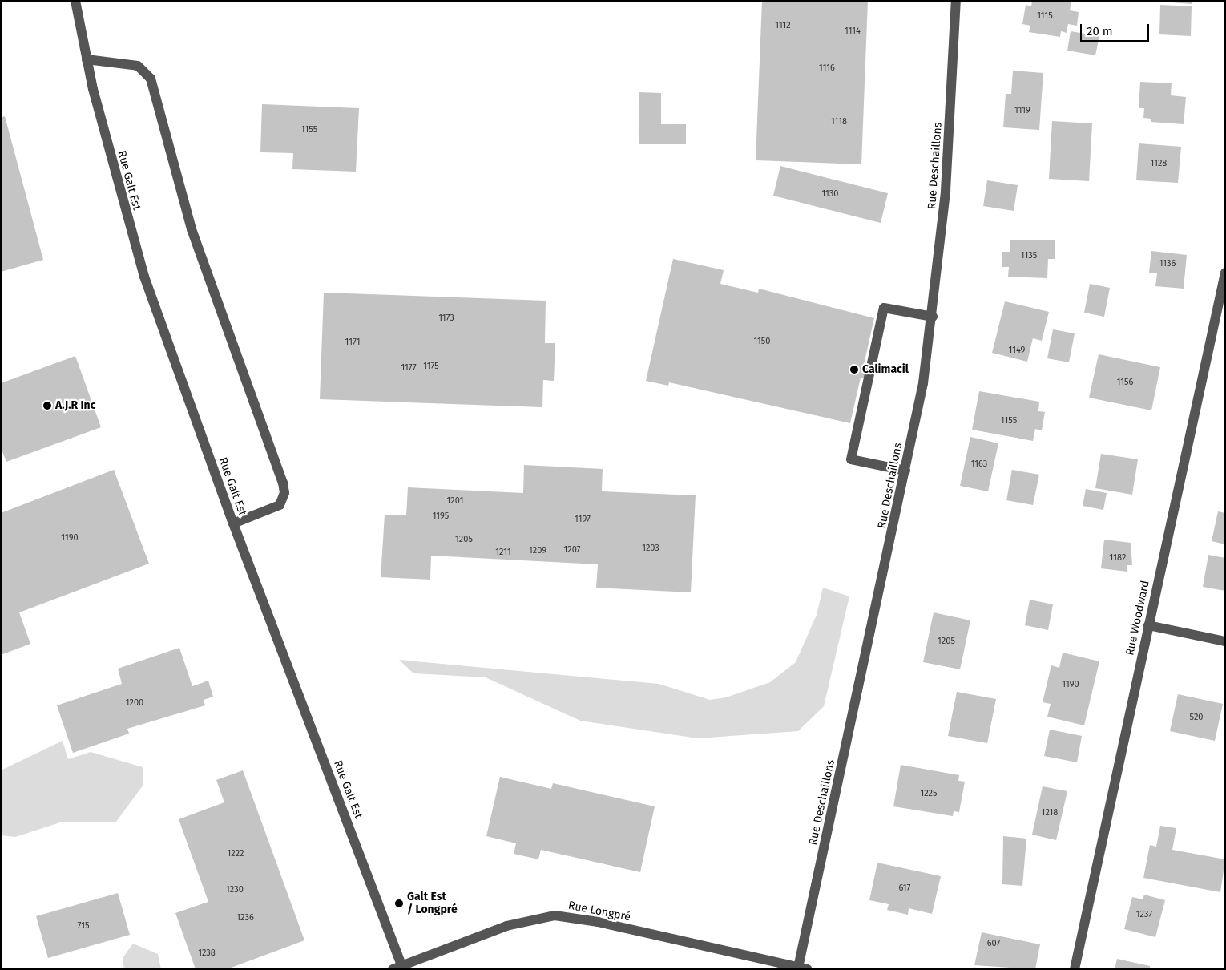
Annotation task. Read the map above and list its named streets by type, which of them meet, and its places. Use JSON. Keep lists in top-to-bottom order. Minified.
{"streets":{"street":["Rue Deschaillons","Rue Galt Est","Rue Woodward","Rue Longpré"]},"crossings":[["Rue Deschaillons","Rue Longpré"],["Rue Galt Est","Rue Longpré"]],"places":["Calimacil","A.J.R Inc","Galt Est / Longpré"],"house_numbers":["1115","1112","1114","1116","1119","1118","1155","1128","1130","1135","1136","1173","1150","1171","1149","1175","1177","1156","1155","1163","1201","1195","1197","1190","1205","1203","1207","1209","1211","1182","1205","1190","1200","520","1225","1218","1222","617","1230","1237","1236","715","607","1238"],"scale_bar":"20 m"}
